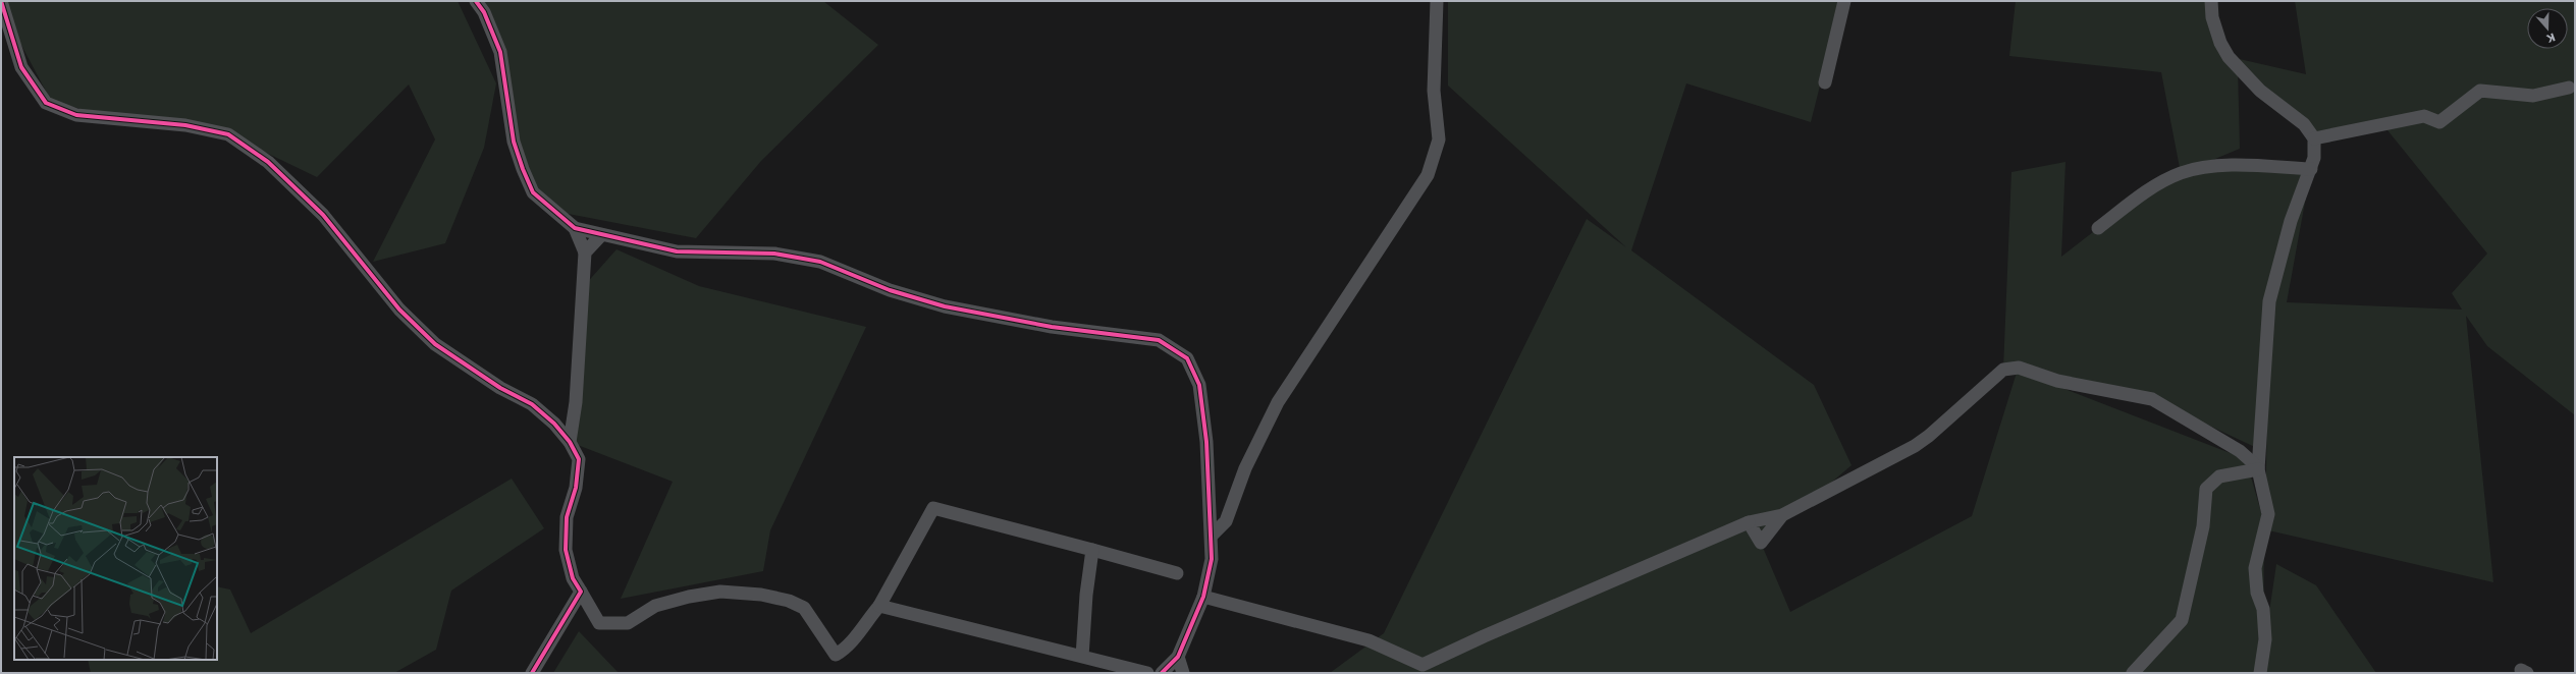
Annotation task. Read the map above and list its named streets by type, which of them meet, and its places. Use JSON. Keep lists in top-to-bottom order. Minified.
{"north":"bottom"}
